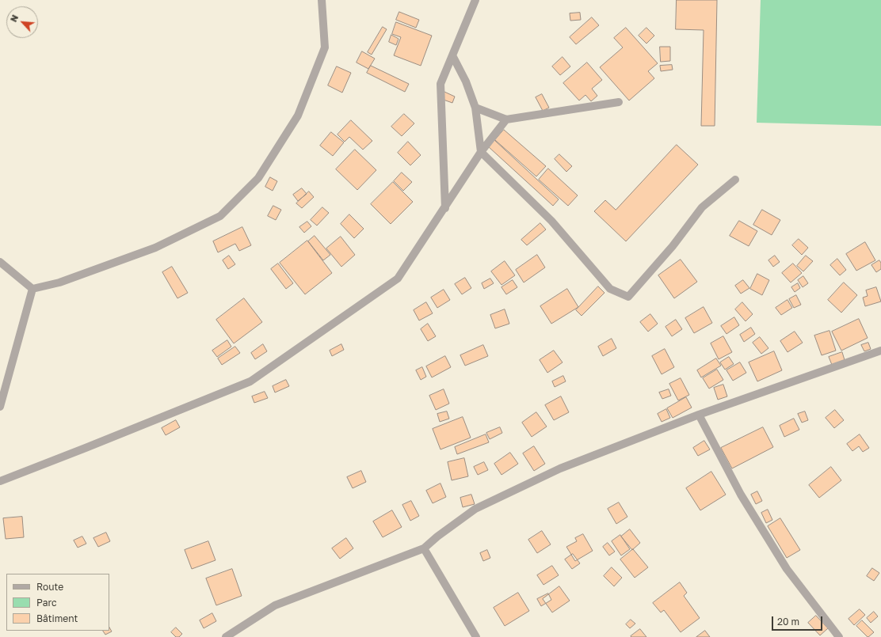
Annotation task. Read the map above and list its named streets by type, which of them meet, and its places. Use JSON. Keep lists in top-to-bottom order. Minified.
{"legend":["Route","Parc","Bâtiment"],"scale_bar":"20 m","north":"top left"}
